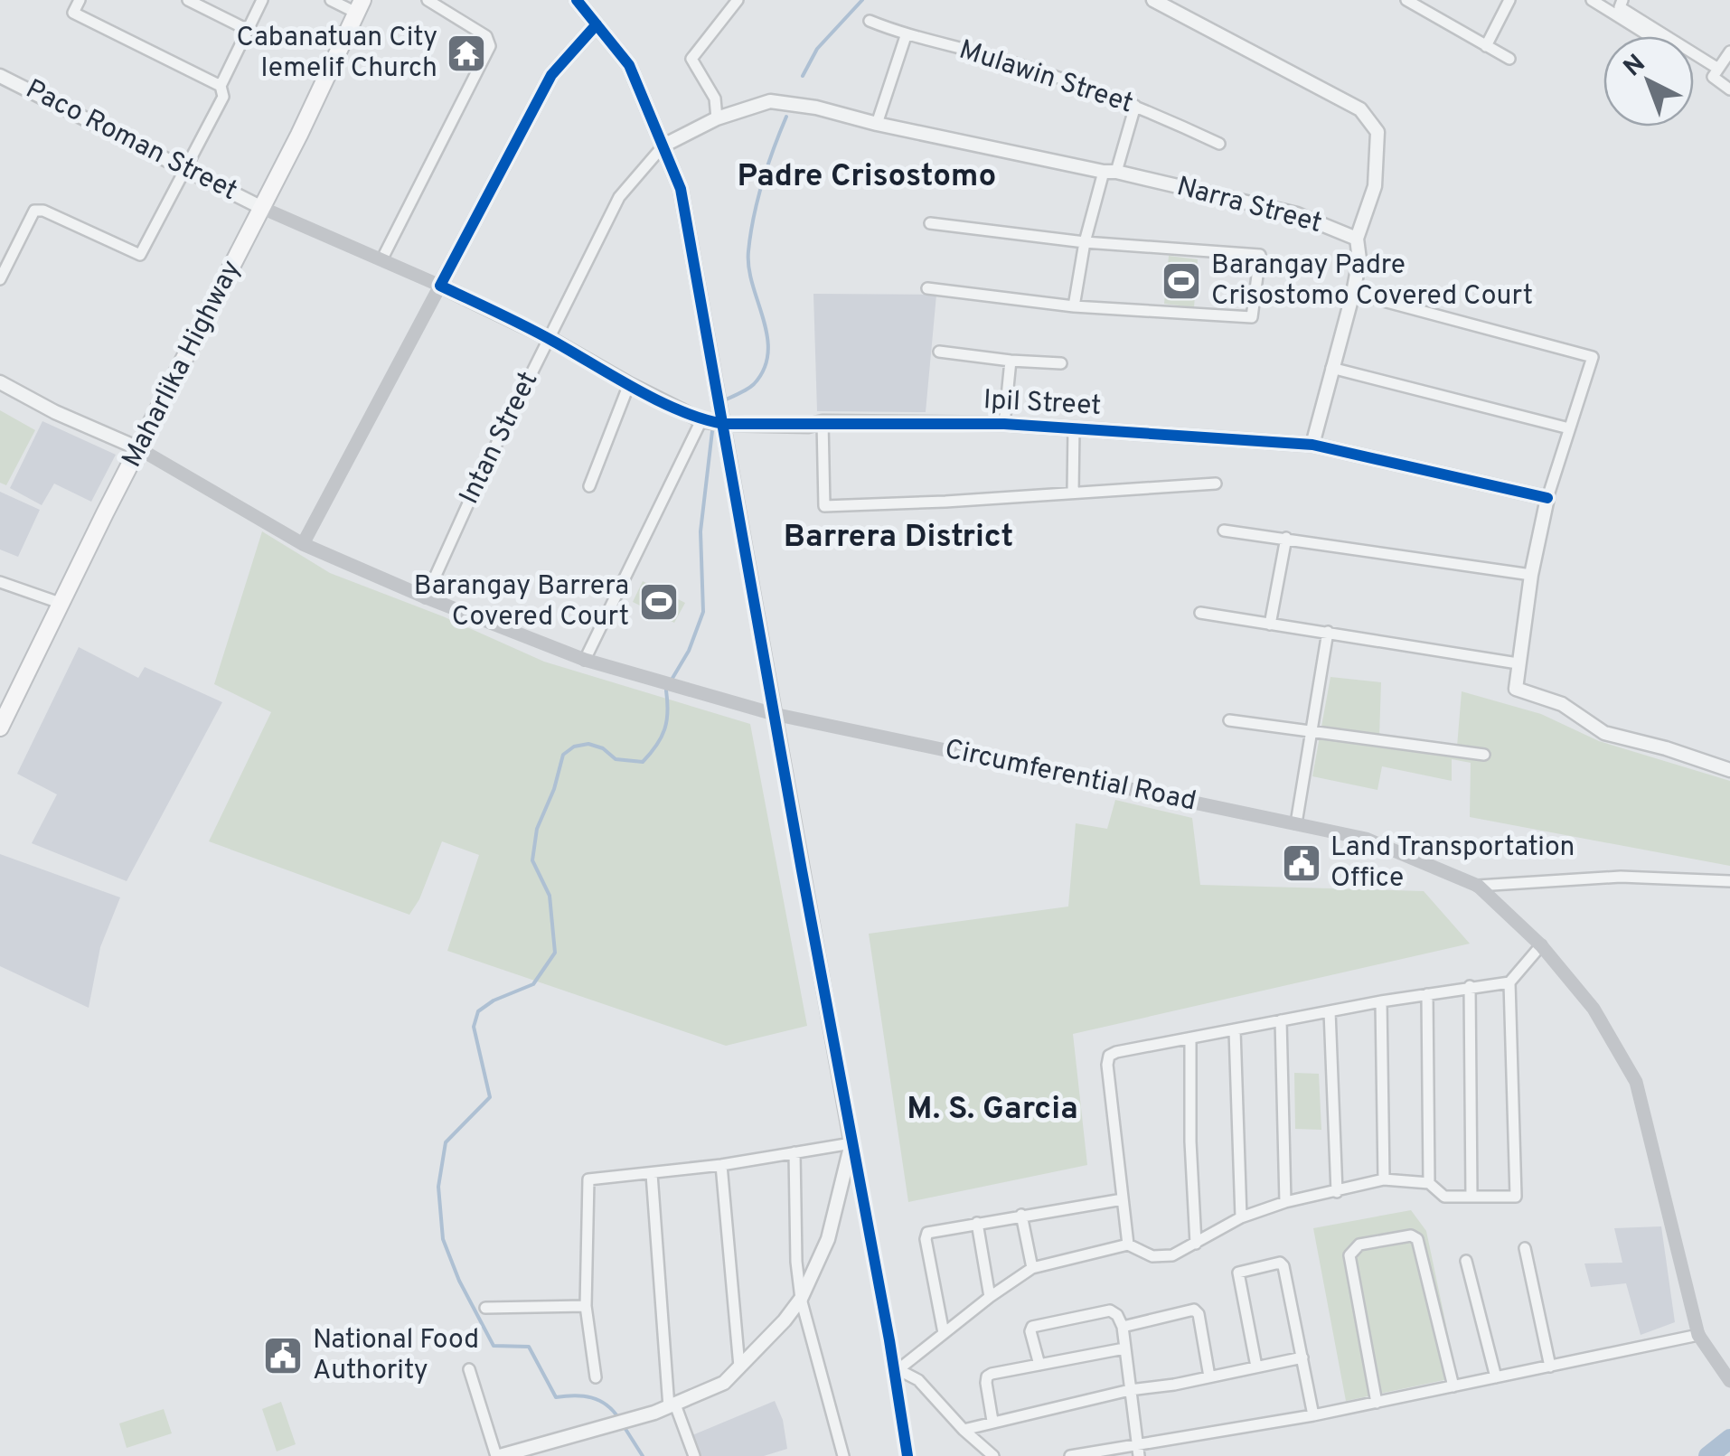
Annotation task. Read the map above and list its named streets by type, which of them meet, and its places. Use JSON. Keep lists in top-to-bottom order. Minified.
{"streets":{"main road":["Maharlika Highway","Circumferential Road"],"street":["Mulawin Street","Paco Roman Street","Narra Street","Ipil Street","Intan Street"]},"crossings":[["Paco Roman Street","Maharlika Highway"],["Narra Street","Ipil Street"],["Narra Street","Intan Street"],["Maharlika Highway","Circumferential Road"],["Ipil Street","Intan Street"],["Intan Street","Circumferential Road"]],"districts":["Padre Crisostomo","Barrera District","M. S. Garcia"],"places":{"temple":["Cabanatuan City Iemelif Church"],"sports":["Barangay Padre Crisostomo Covered Court","Barangay Barrera Covered Court"],"public building":["Land Transportation Office","National Food Authority"]},"north":"top left"}
